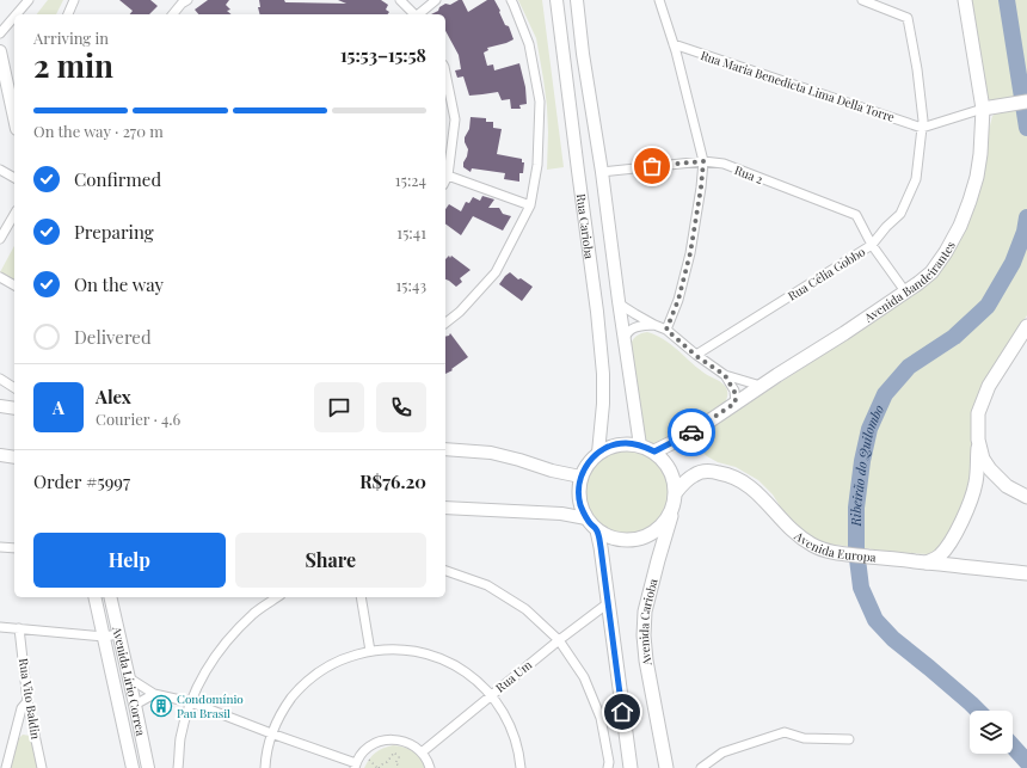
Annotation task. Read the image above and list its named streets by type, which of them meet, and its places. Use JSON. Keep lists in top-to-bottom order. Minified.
{"streets":{"main road":["Rua Carioba","Avenida Bandeirantes","Avenida Europa","Avenida Carioba","Avenida Lírio Correa"],"street":["Rua Maria Benedicta Lima Della Torre","Rua 2","Rua Célia Gobbo","Rua Um","Rua Vito Baldin"]},"crossings":[["Rua Maria Benedicta Lima Della Torre","Rua Célia Gobbo"],["Rua 2","Rua Carioba"],["Rua 2","Rua Célia Gobbo"],["Rua 2","Avenida Bandeirantes"],["Rua Carioba","Avenida Bandeirantes"],["Rua Carioba","Avenida Europa"],["Rua Carioba","Avenida Carioba"],["Avenida Bandeirantes","Avenida Europa"],["Avenida Bandeirantes","Avenida Carioba"],["Avenida Europa","Avenida Carioba"]],"water":["Ribeirão do Quilombo"],"places":{"building":["Condomínio Pau Brasil"]},"page":{"heading":["2 min","Arriving in","15:53–15:58"],"panel":["Alex","Courier · 4.6","Order #5997","R$76.20"],"bar":"On the way · 270 m","list":[["Confirmed","15:24"],["Preparing","15:41"],["On the way","15:43"],"Delivered"],"round":"A","buttons":["Help","Share"]}}
